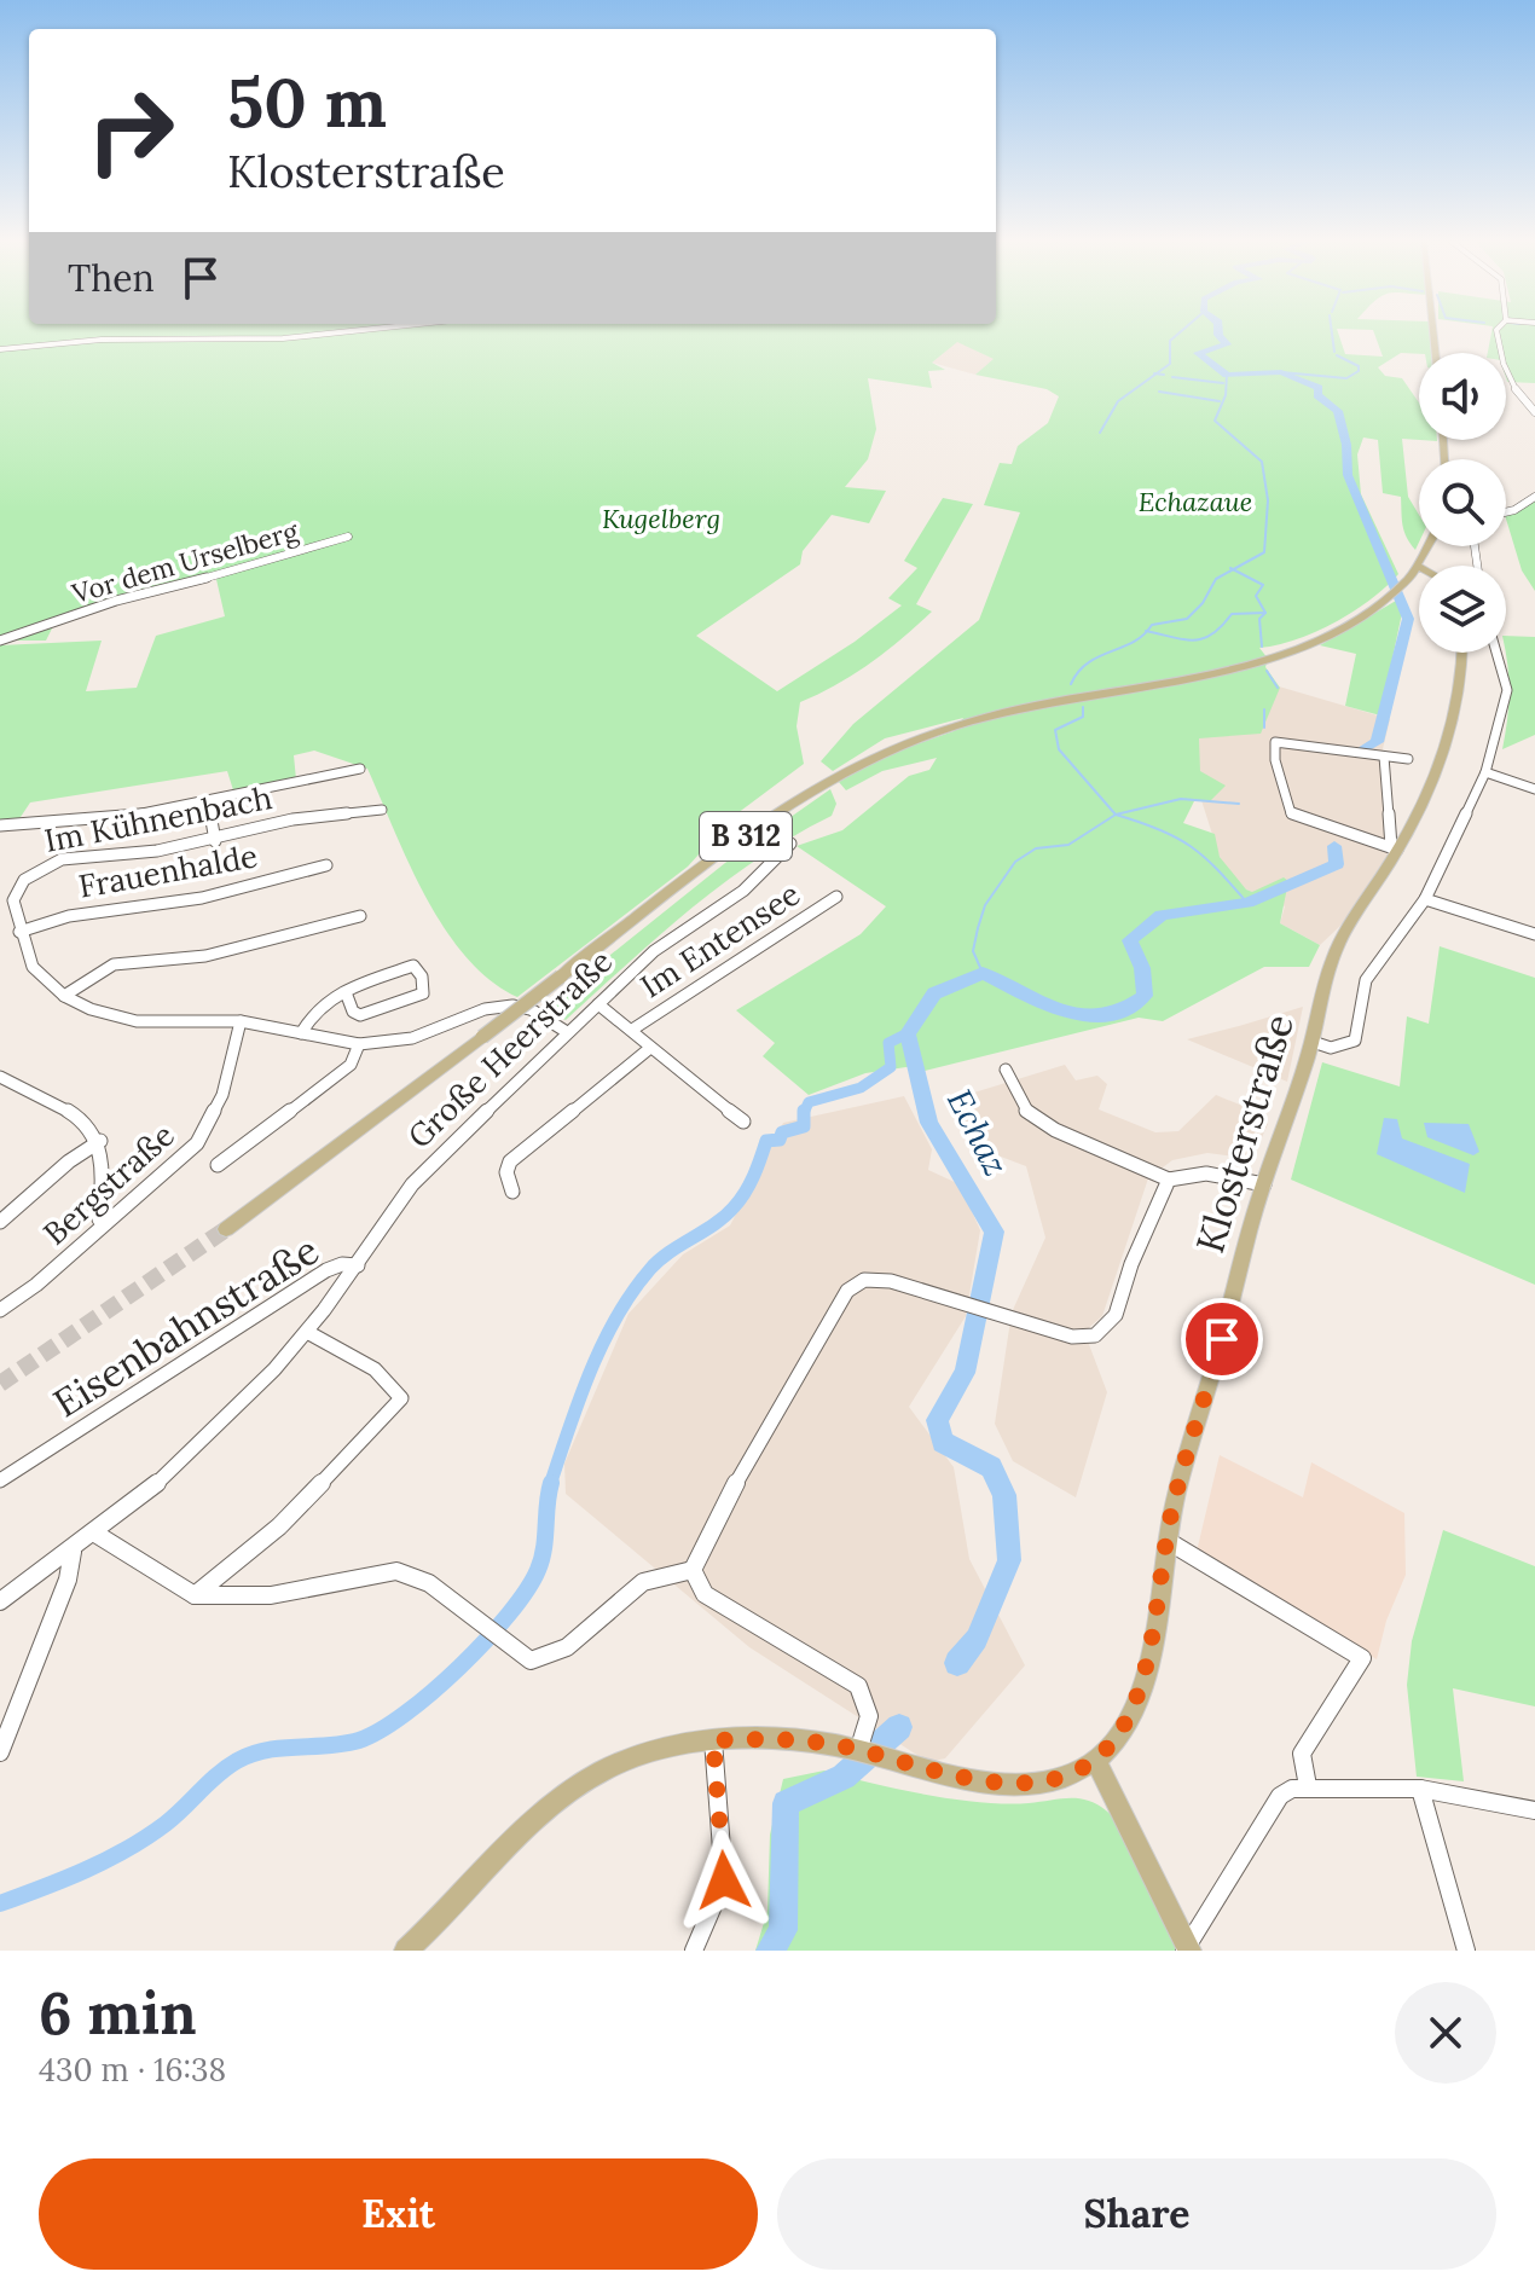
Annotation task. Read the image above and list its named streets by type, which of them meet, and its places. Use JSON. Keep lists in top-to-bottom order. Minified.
{"streets":{"main road":["B 312","Klosterstraße"],"street":["Vor dem Urselberg","Im Kühnenbach","Frauenhalde","Im Entensee","Große Heerstraße","Bergstraße","Eisenbahnstraße"]},"crossings":[["Im Kühnenbach","Frauenhalde"],["Im Kühnenbach","Große Heerstraße"],["Im Kühnenbach","Bergstraße"],["Große Heerstraße","Eisenbahnstraße"]],"water":["Echaz"],"parks":["Echazaue","Kugelberg"],"page":{"turn":["50 m","Klosterstraße"],"then":"Then","heading":["6 min","430 m · 16:38"],"buttons":["Exit","Share"]}}
